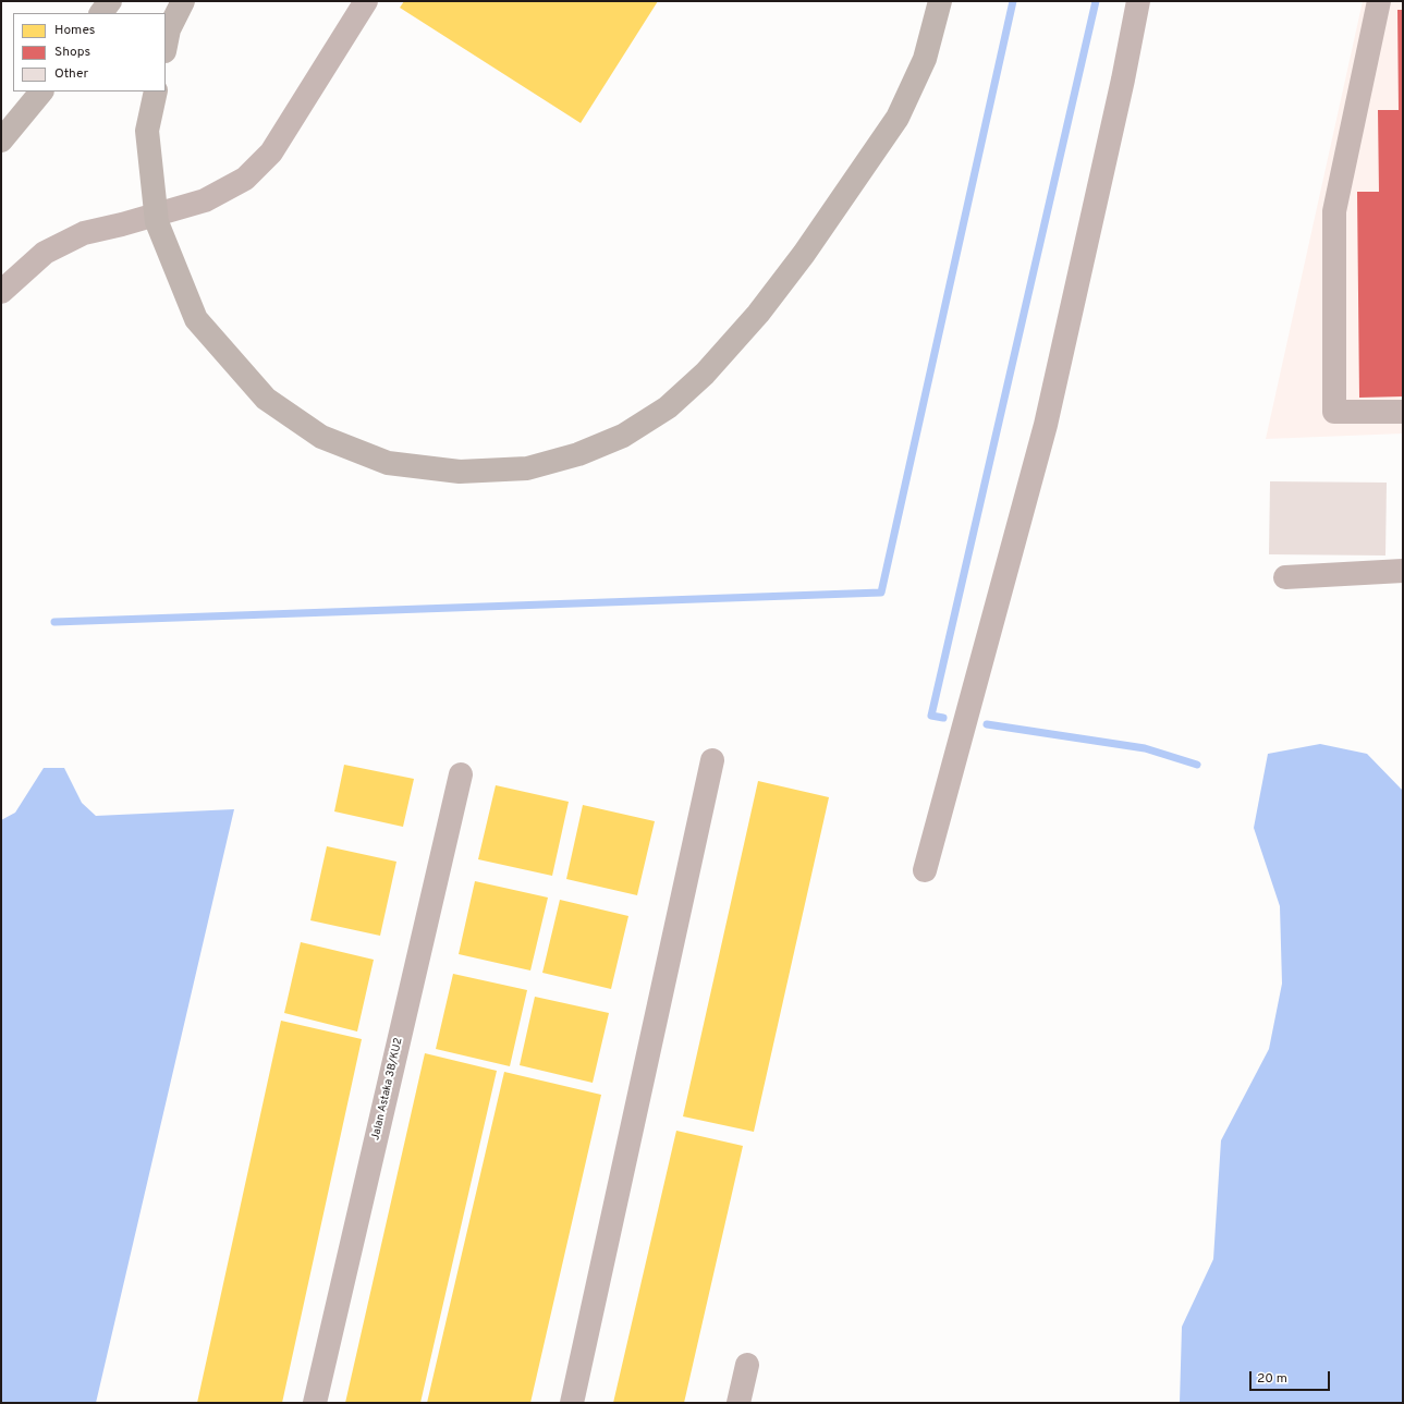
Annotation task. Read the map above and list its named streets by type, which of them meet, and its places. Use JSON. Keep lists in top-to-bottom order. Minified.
{"streets":{"street":["Jalan Astaka 3B/KU2"]},"legend":["Homes","Shops","Other"],"scale_bar":"20 m"}
